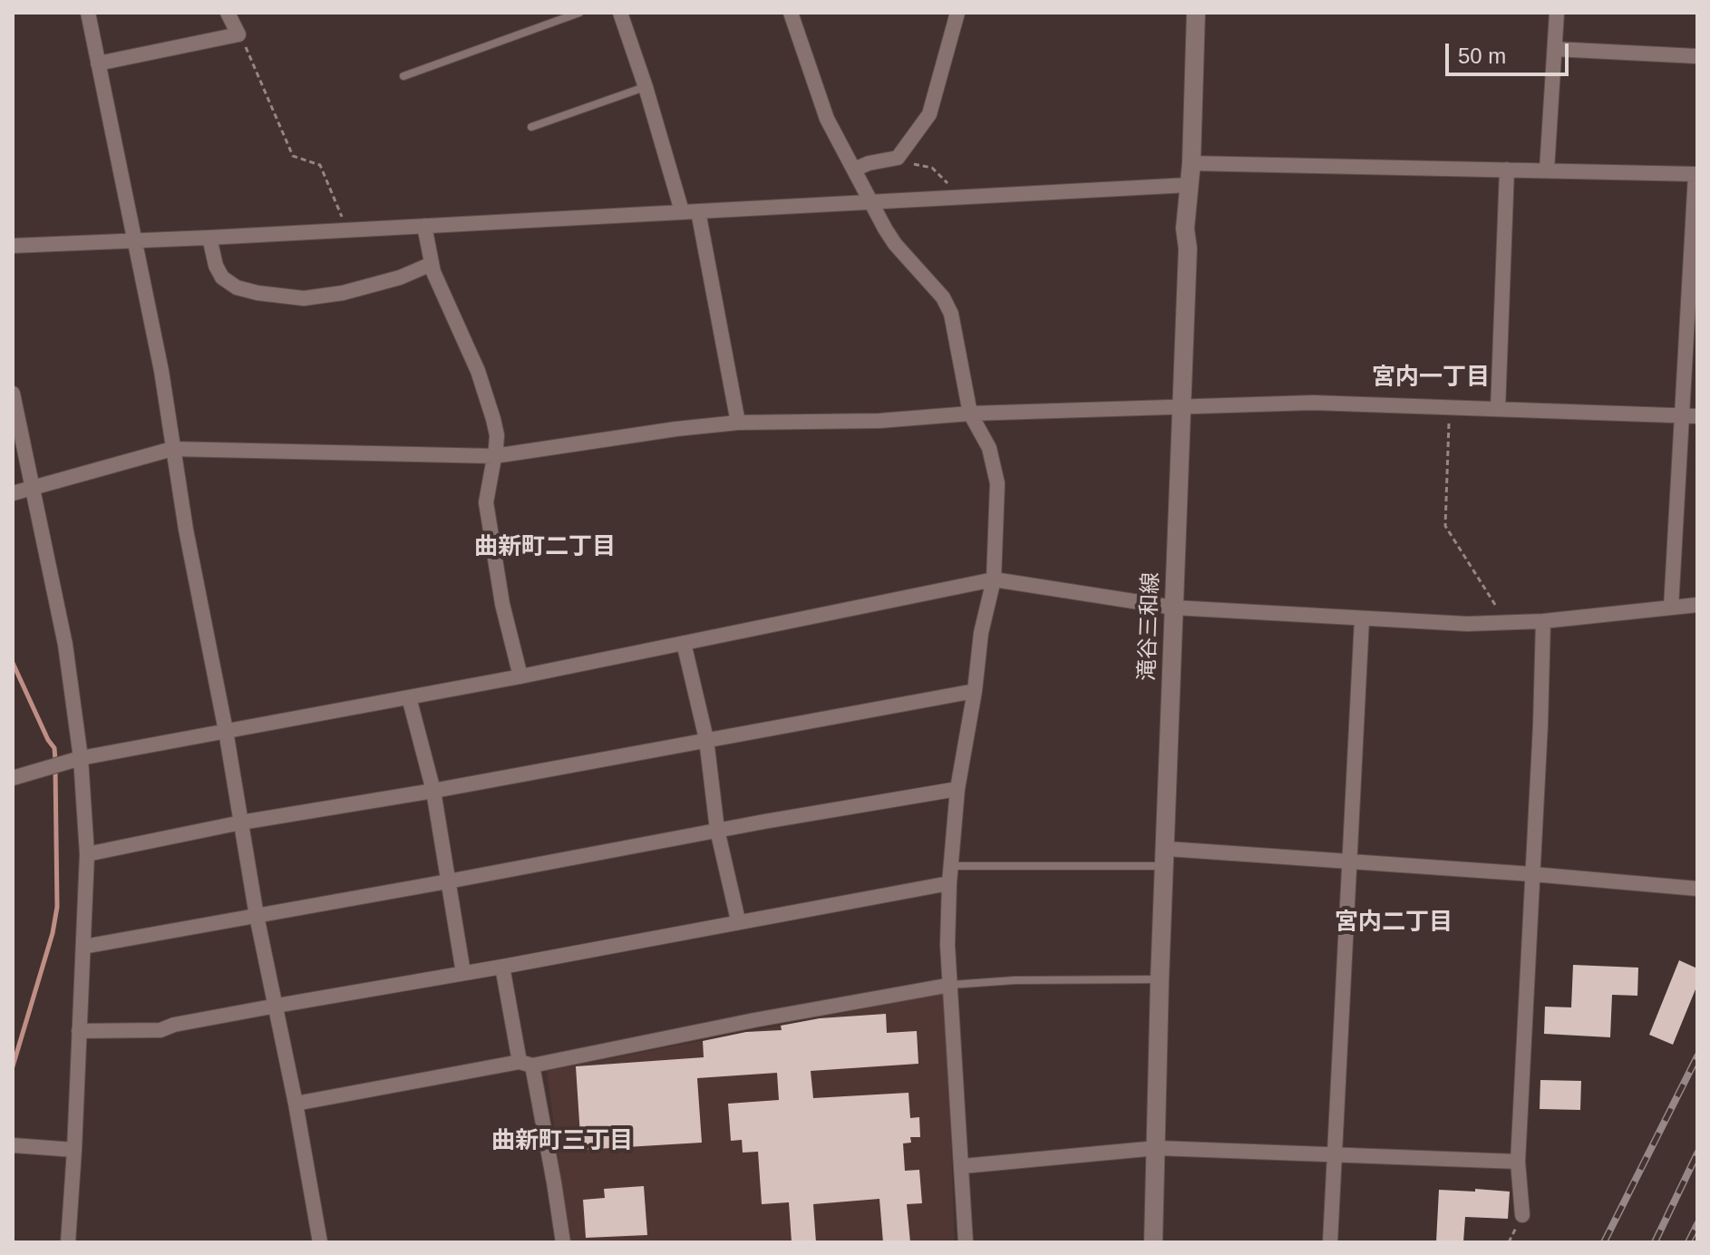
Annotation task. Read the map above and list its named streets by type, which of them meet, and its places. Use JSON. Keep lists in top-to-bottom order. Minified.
{"streets":{"main road":["滝谷三和線"]},"districts":["宮内一丁目","曲新町二丁目","宮内二丁目","曲新町三丁目"],"scale_bar":"50 m"}
